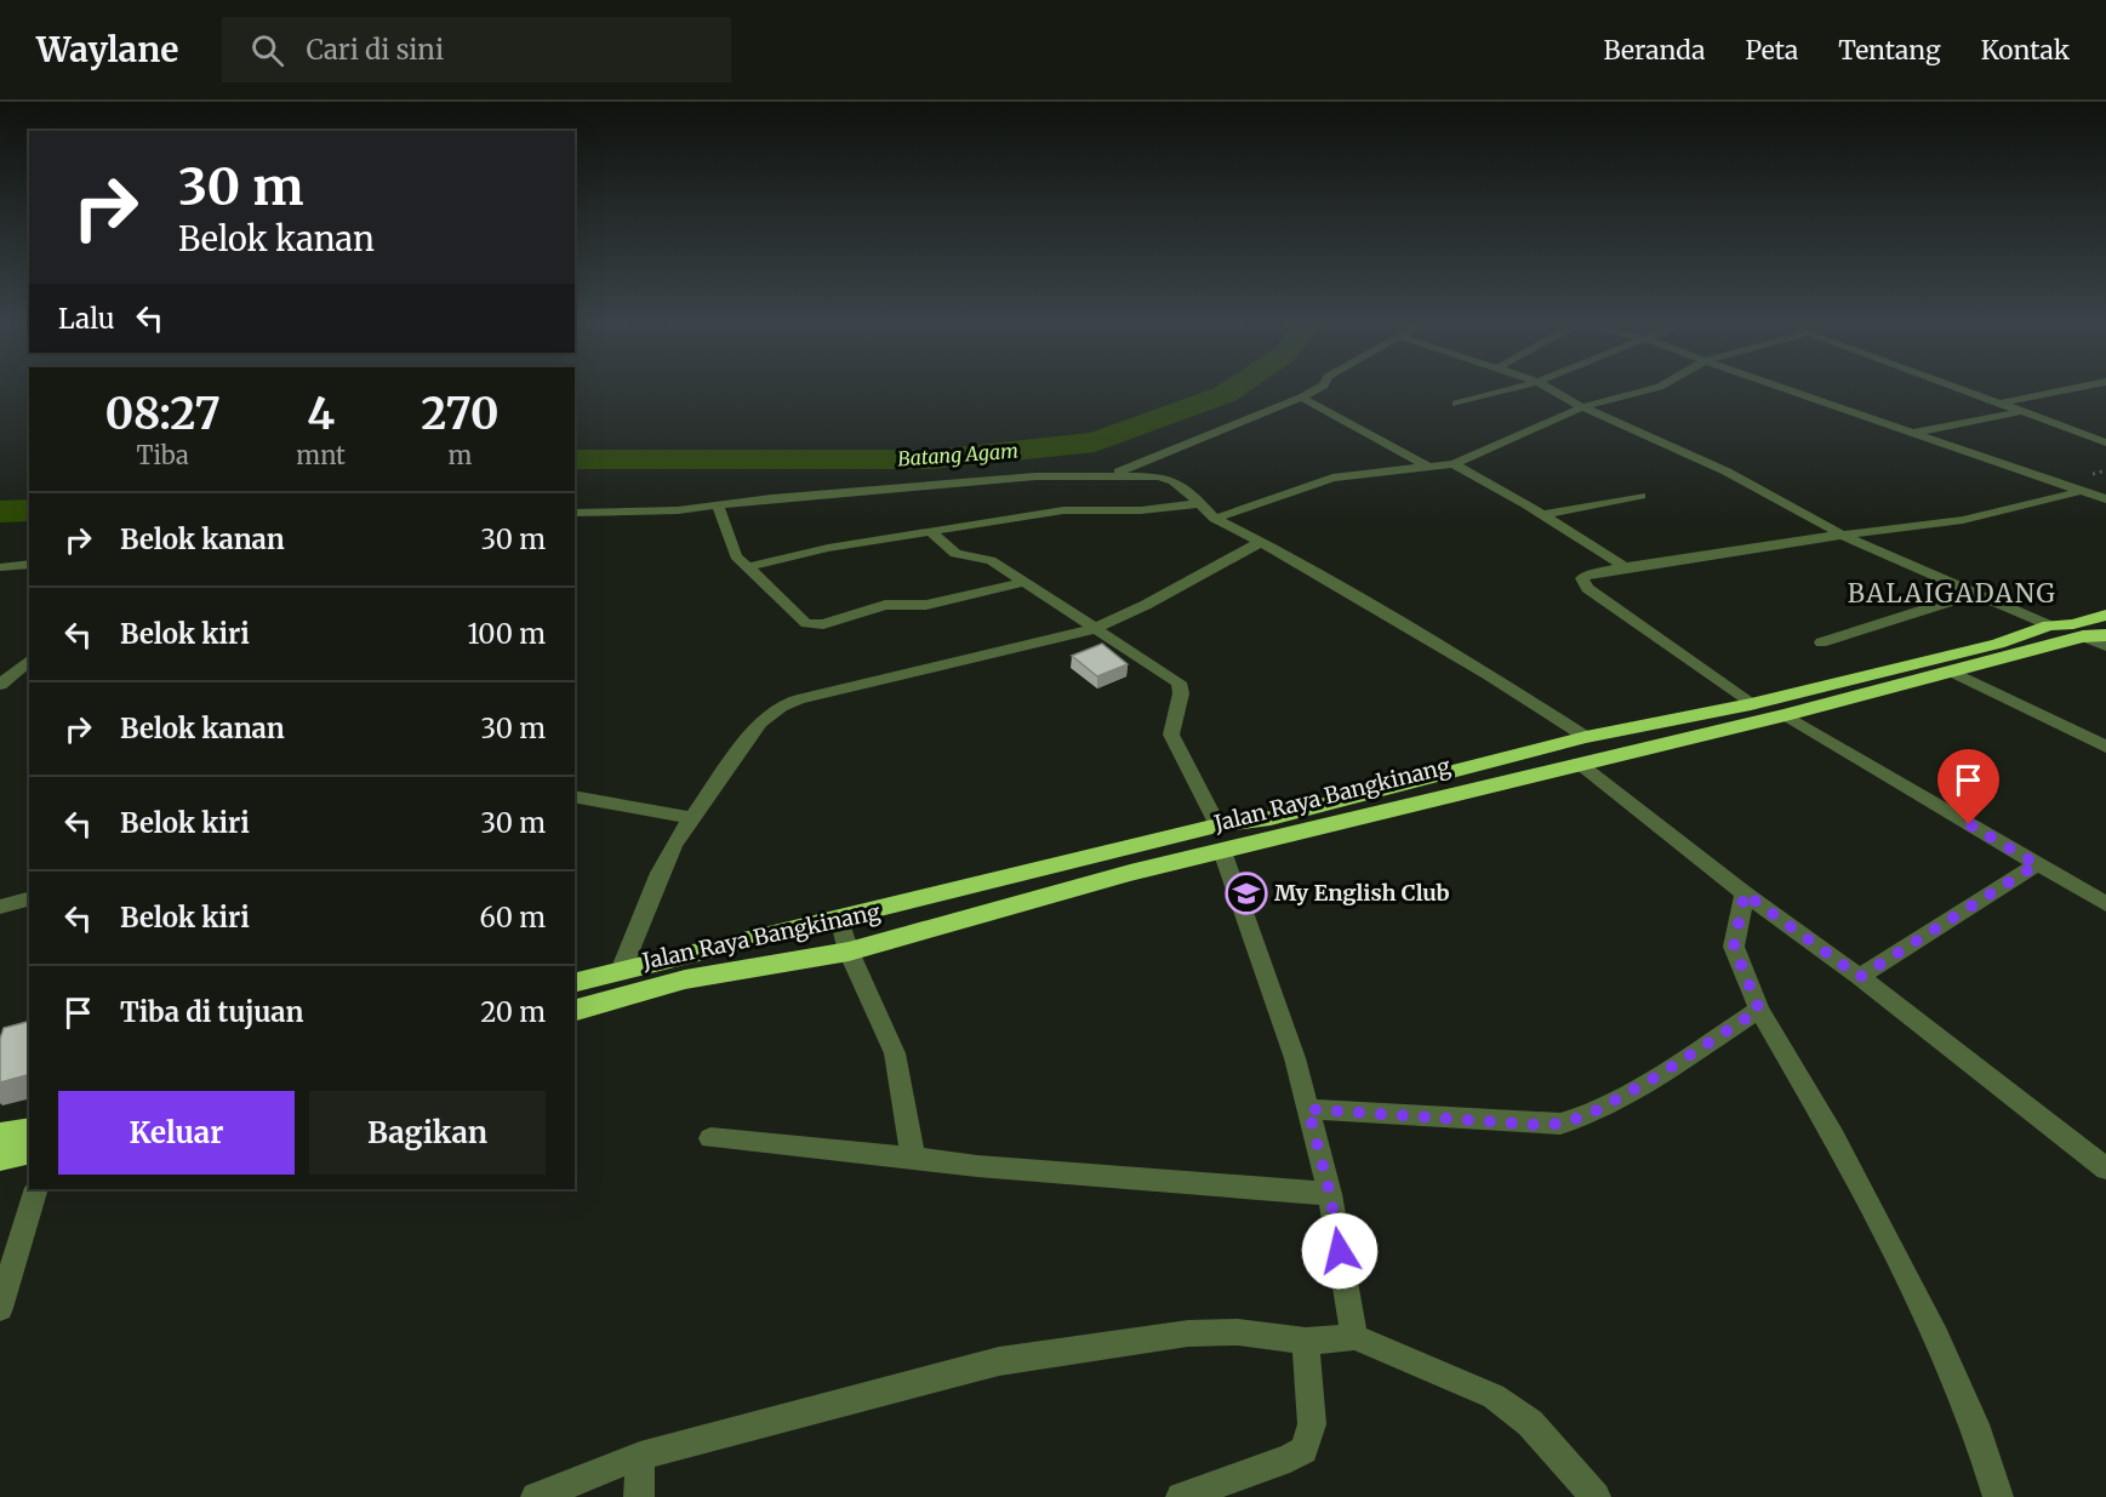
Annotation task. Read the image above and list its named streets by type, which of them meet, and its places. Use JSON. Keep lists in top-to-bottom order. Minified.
{"streets":{"highway":["Jalan Raya Bangkinang"]},"districts":["BALAIGADANG"],"water":["Batang Agam"],"places":{"school or university":["My English Club"]},"page":{"header":"Waylane","search":"Cari di sini","nav":["Beranda","Peta","Tentang","Kontak"],"turn":["30 m","Belok kanan"],"then":"Lalu","eta":["08:27","Tiba","4","mnt","270","m"],"list":[{"name":"Belok kanan","value":"30 m"},{"name":"Belok kiri","value":"100 m"},{"name":"Belok kanan","value":"30 m"},{"name":"Belok kiri","value":"30 m"},{"name":"Belok kiri","value":"60 m"},{"name":"Tiba di tujuan","value":"20 m"}],"buttons":["Keluar","Bagikan"]}}
